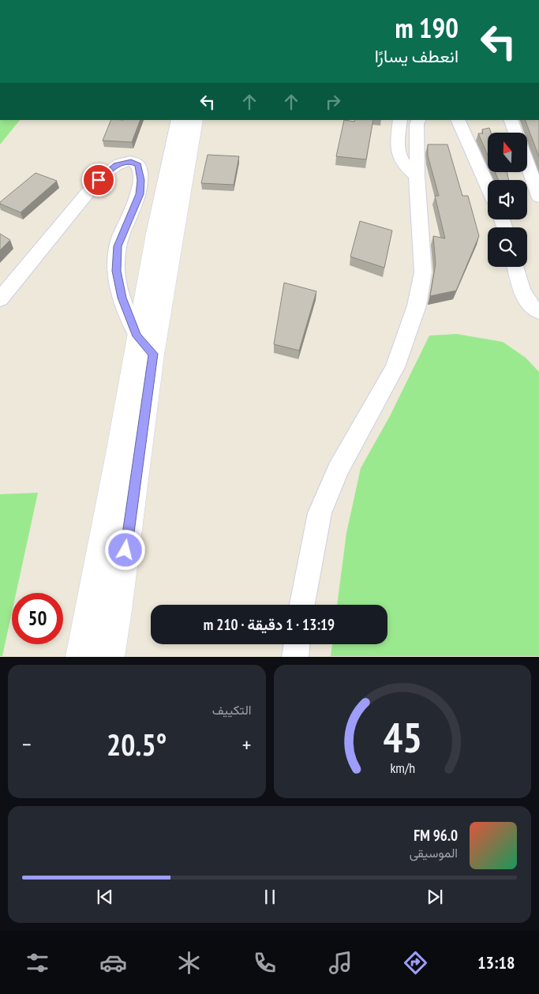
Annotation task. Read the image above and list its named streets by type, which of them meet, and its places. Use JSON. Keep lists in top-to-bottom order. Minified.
{"north":"top","page":{"turn":["190 m","انعطف يسارًا"],"limit":"50","trip":"13:19 · 1 دقيقة · 210 m","tile":"التكييف","heat":["−","20.5°","+"],"song":["96.0 FM","الموسيقى"],"tabs":"13:18","gauge":["45","km/h"]}}
